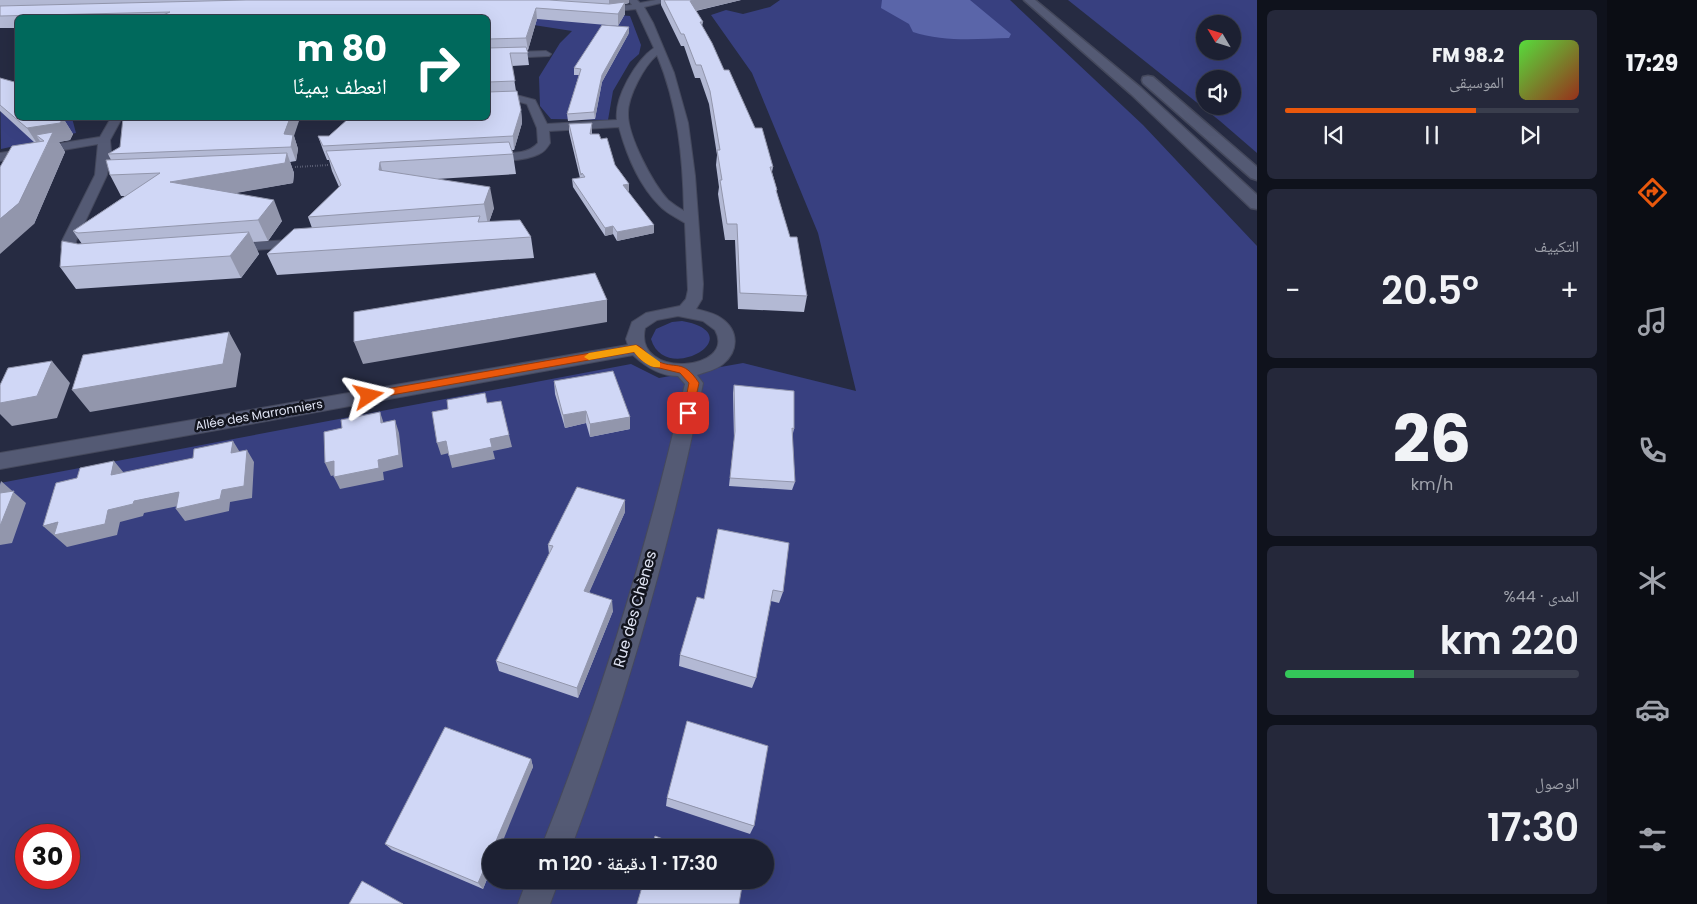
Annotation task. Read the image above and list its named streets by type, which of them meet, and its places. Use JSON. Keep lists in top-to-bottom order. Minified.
{"streets":{"street":["Allée des Marronniers","Rue des Chènes"]},"crossings":[["Allée des Marronniers","Rue des Chènes"]],"north":"top left","page":{"tabs":"17:29","turn":["80 m","انعطف يمينًا"],"song":["98.2 FM","الموسيقى"],"tile":["التكييف",["26","km/h"],["المدى · 44%","220 km"],["الوصول","17:30"]],"heat":["−","20.5°","+"],"limit":"30","trip":"17:30 · 1 دقيقة · 120 m"}}
